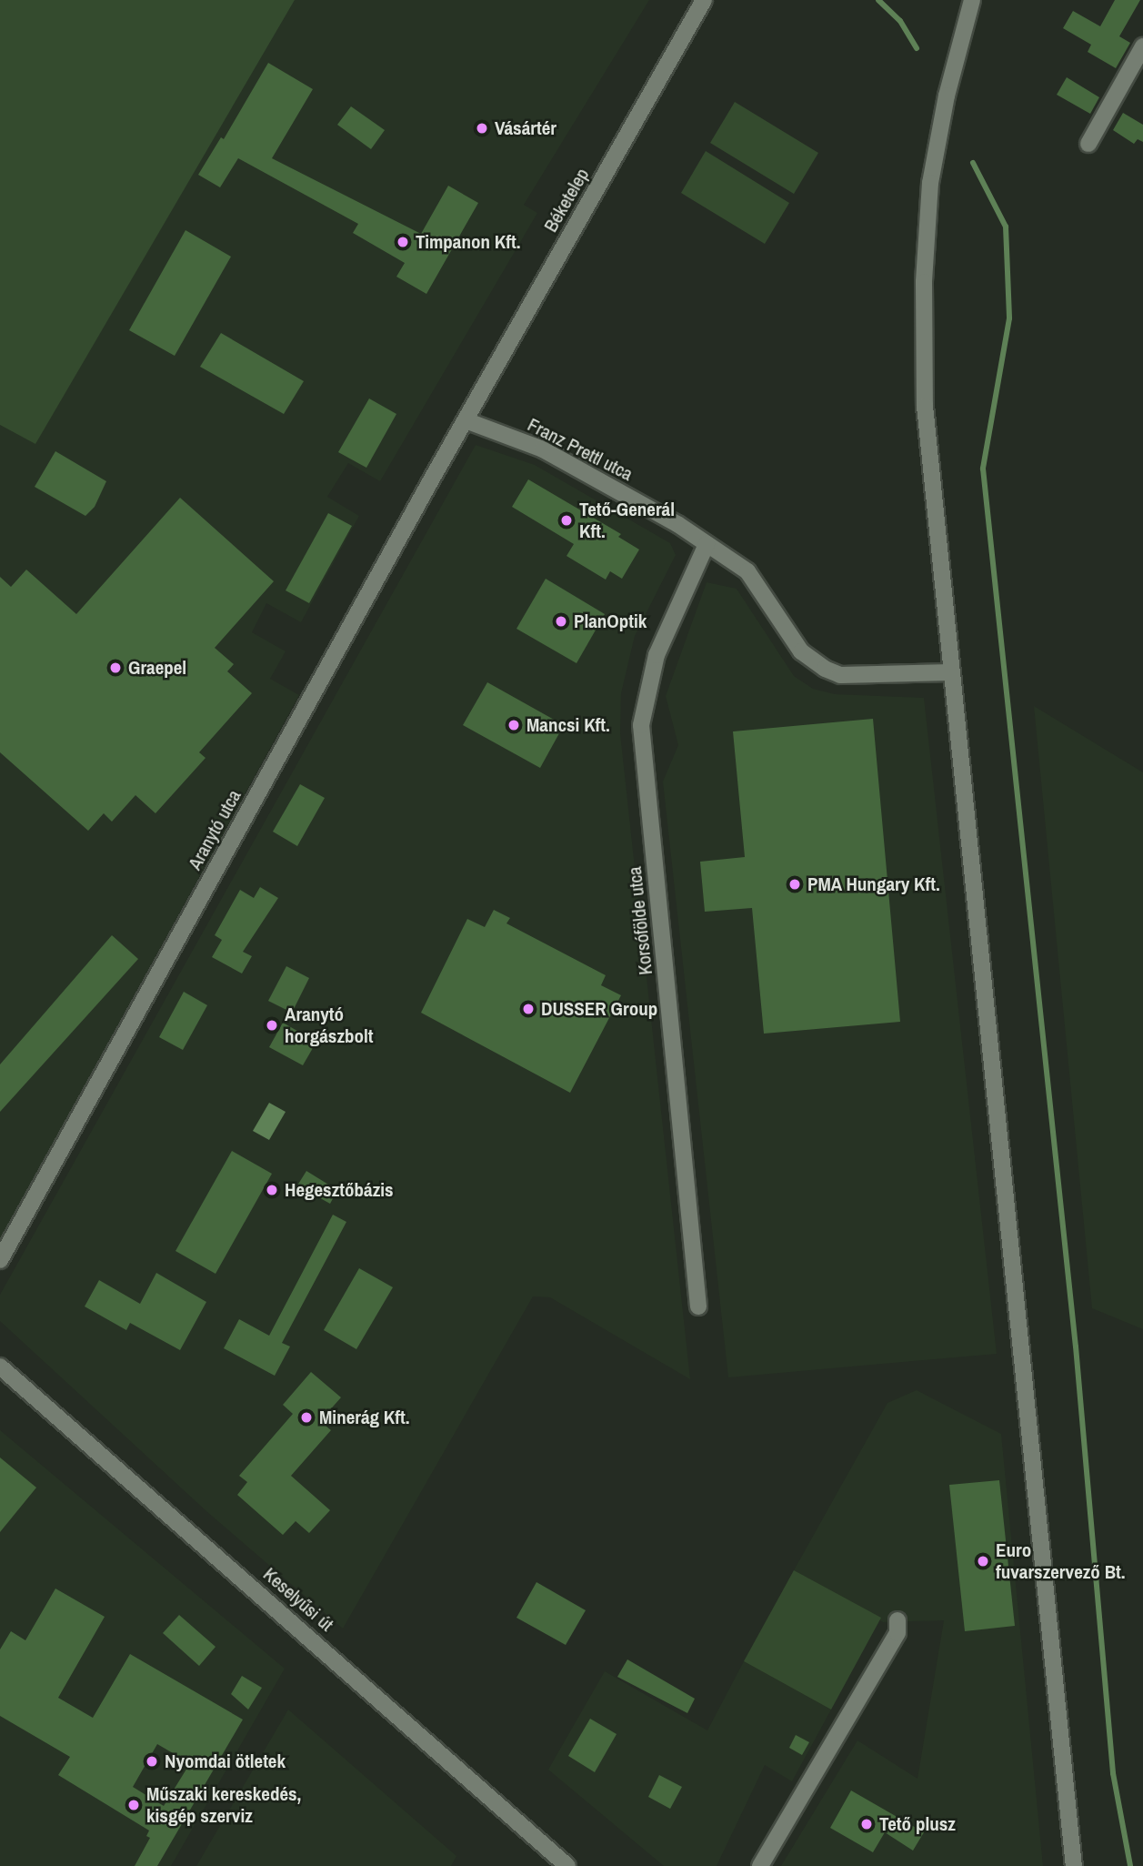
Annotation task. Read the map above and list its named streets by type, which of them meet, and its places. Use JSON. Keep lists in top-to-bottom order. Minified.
{"streets":{"street":["Béketelep","Franz Prettl utca","Aranytó utca","Korsófölde utca","Keselyűsi út"]},"crossings":[["Béketelep","Franz Prettl utca"],["Béketelep","Aranytó utca"],["Franz Prettl utca","Aranytó utca"],["Franz Prettl utca","Korsófölde utca"]],"places":["Vásártér","Timpanon Kft.","Tető-Generál Kft.","PlanOptik","Graepel","Mancsi Kft.","PMA Hungary Kft.","DUSSER Group","Aranytó horgászbolt","Hegesztőbázis","Minerág Kft.","Euro fuvarszervező Bt.","Nyomdai ötletek","Műszaki kereskedés, kisgép szerviz","Tető plusz"]}
